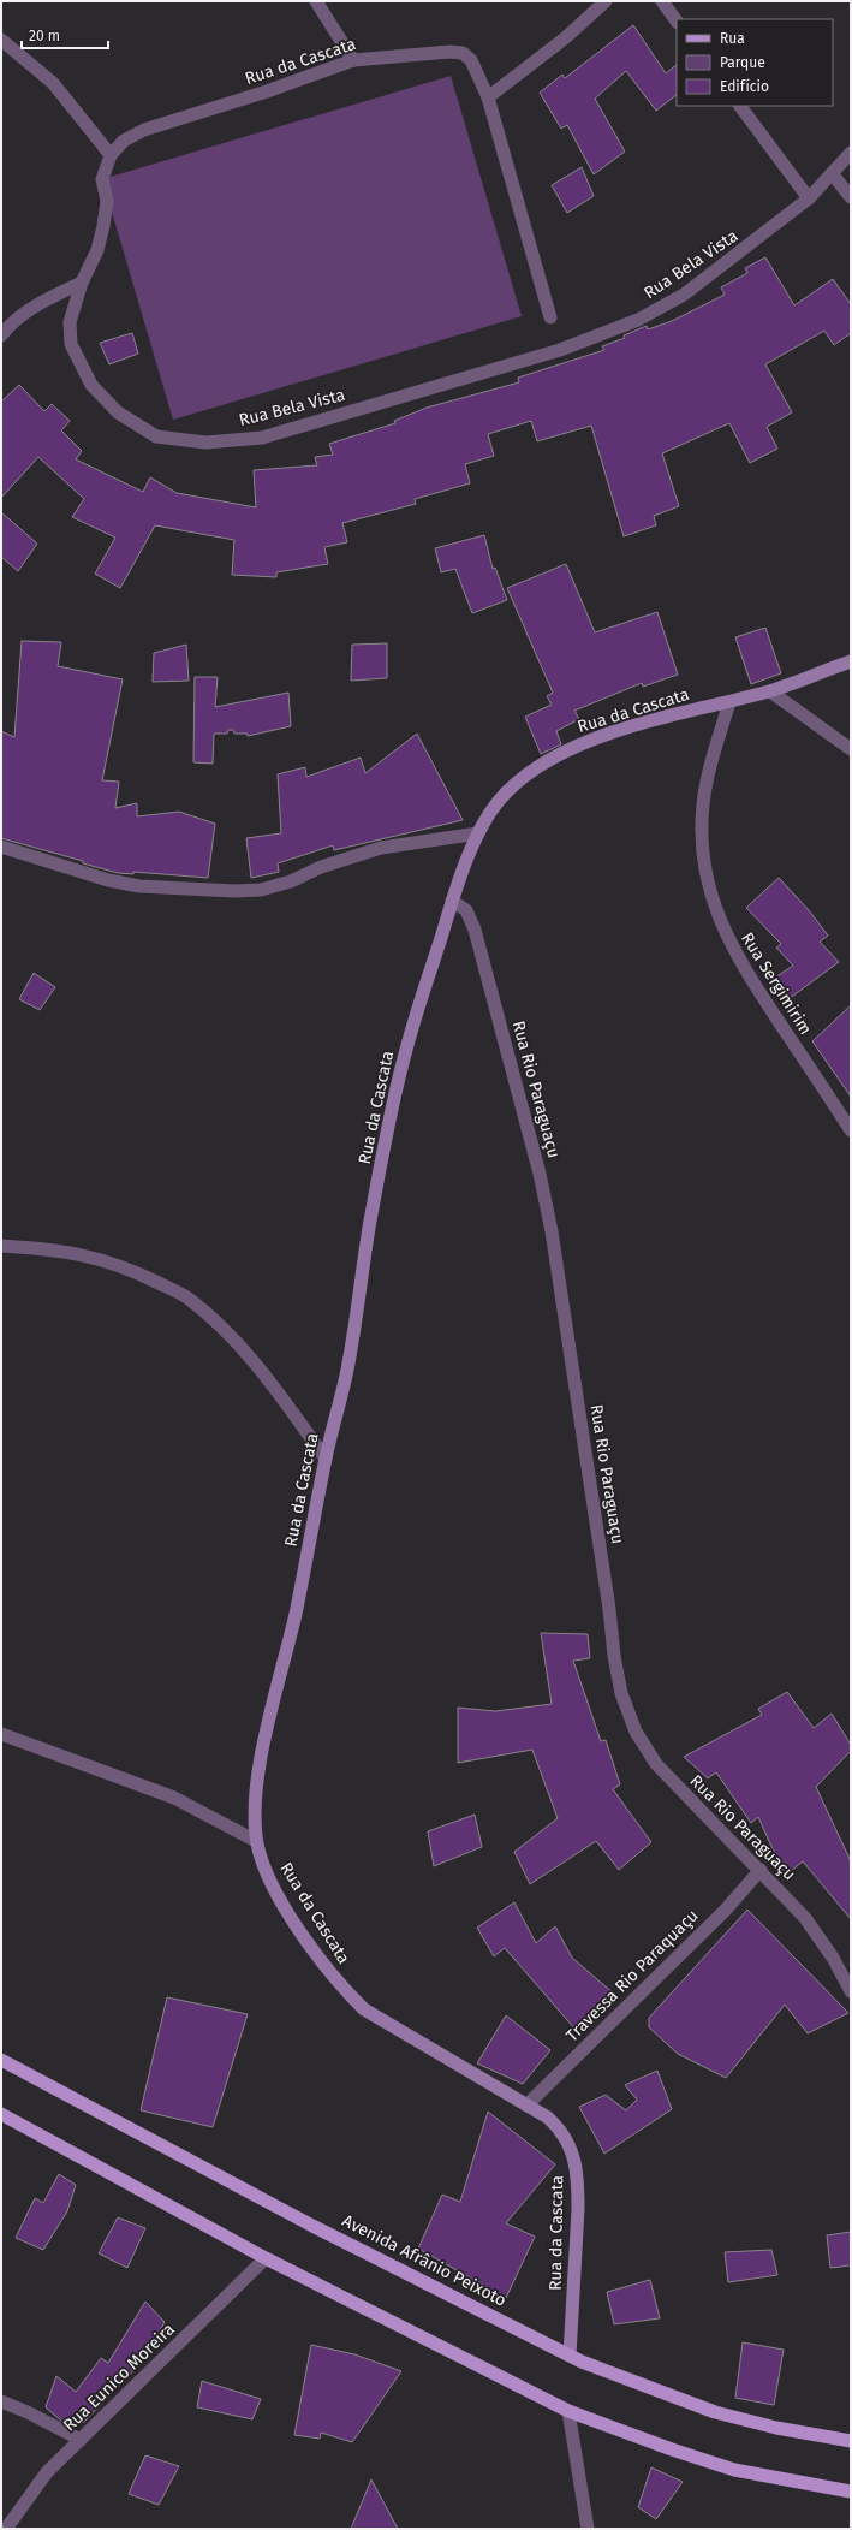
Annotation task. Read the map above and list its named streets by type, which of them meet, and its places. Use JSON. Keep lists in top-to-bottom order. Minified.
{"streets":{"main road":["Rua da Cascata","Avenida Afrânio Peixoto"],"street":["Rua Bela Vista","Rua Sergimirim","Rua Rio Paraguaçu","Travessa Rio Paraquaçu","Rua Eunico Moreira"]},"crossings":[["Rua da Cascata","Rua Bela Vista"],["Rua da Cascata","Rua Sergimirim"],["Rua da Cascata","Rua Rio Paraguaçu"],["Rua da Cascata","Travessa Rio Paraquaçu"],["Rua da Cascata","Avenida Afrânio Peixoto"],["Rua Rio Paraguaçu","Travessa Rio Paraquaçu"]],"legend":["Rua","Parque","Edifício"],"scale_bar":"20 m"}
